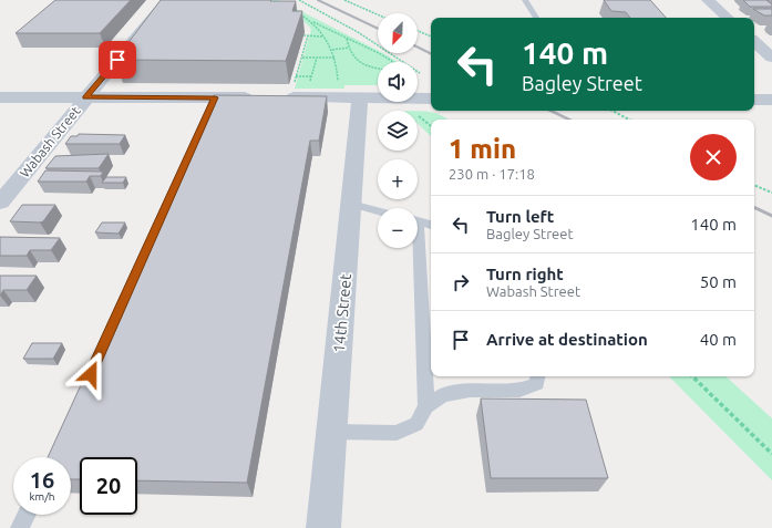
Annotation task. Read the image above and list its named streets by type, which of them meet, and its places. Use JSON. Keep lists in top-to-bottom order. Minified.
{"streets":{"street":["Wabash Street","14th Street"]},"north":"bottom left","page":{"map_buttons":["+","−"],"turn":["140 m","Bagley Street"],"heading":["1 min","230 m · 17:18"],"list":[{"name":"Turn left","note":"Bagley Street","value":"140 m"},{"name":"Turn right","note":"Wabash Street","value":"50 m"},{"name":"Arrive at destination","value":"40 m"}],"speed":"16 km/h","limit":"20"}}
